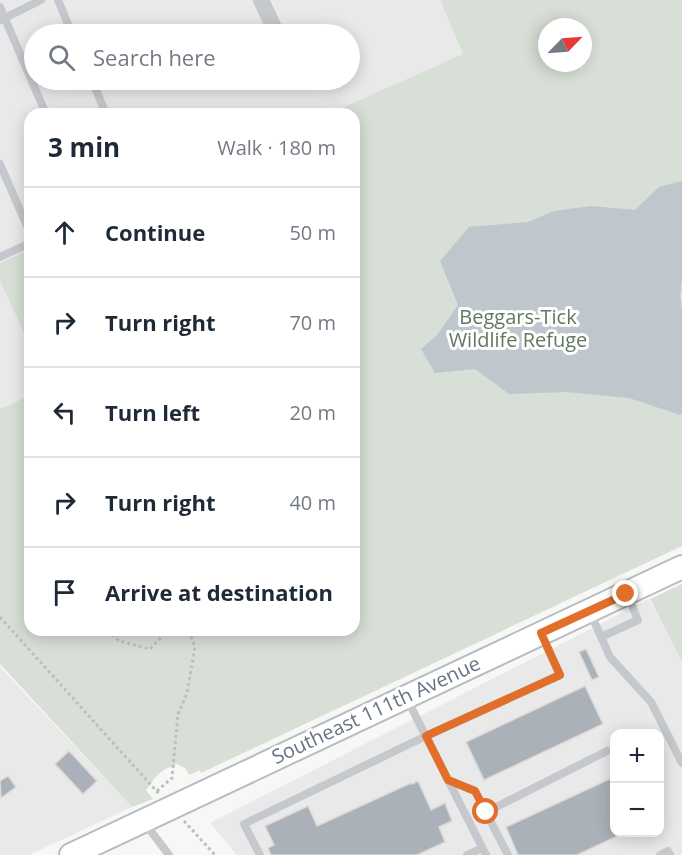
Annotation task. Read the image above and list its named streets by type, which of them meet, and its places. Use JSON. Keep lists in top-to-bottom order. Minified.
{"streets":{"street":["Southeast 111th Avenue"]},"parks":["Beggars-Tick Wildlife Refuge"],"north":"top right","page":{"search":"Search here","heading":["3 min","Walk · 180 m"],"list":[["Continue","50 m"],["Turn right","70 m"],["Turn left","20 m"],["Turn right","40 m"],"Arrive at destination"],"map_buttons":["+","−"]}}
